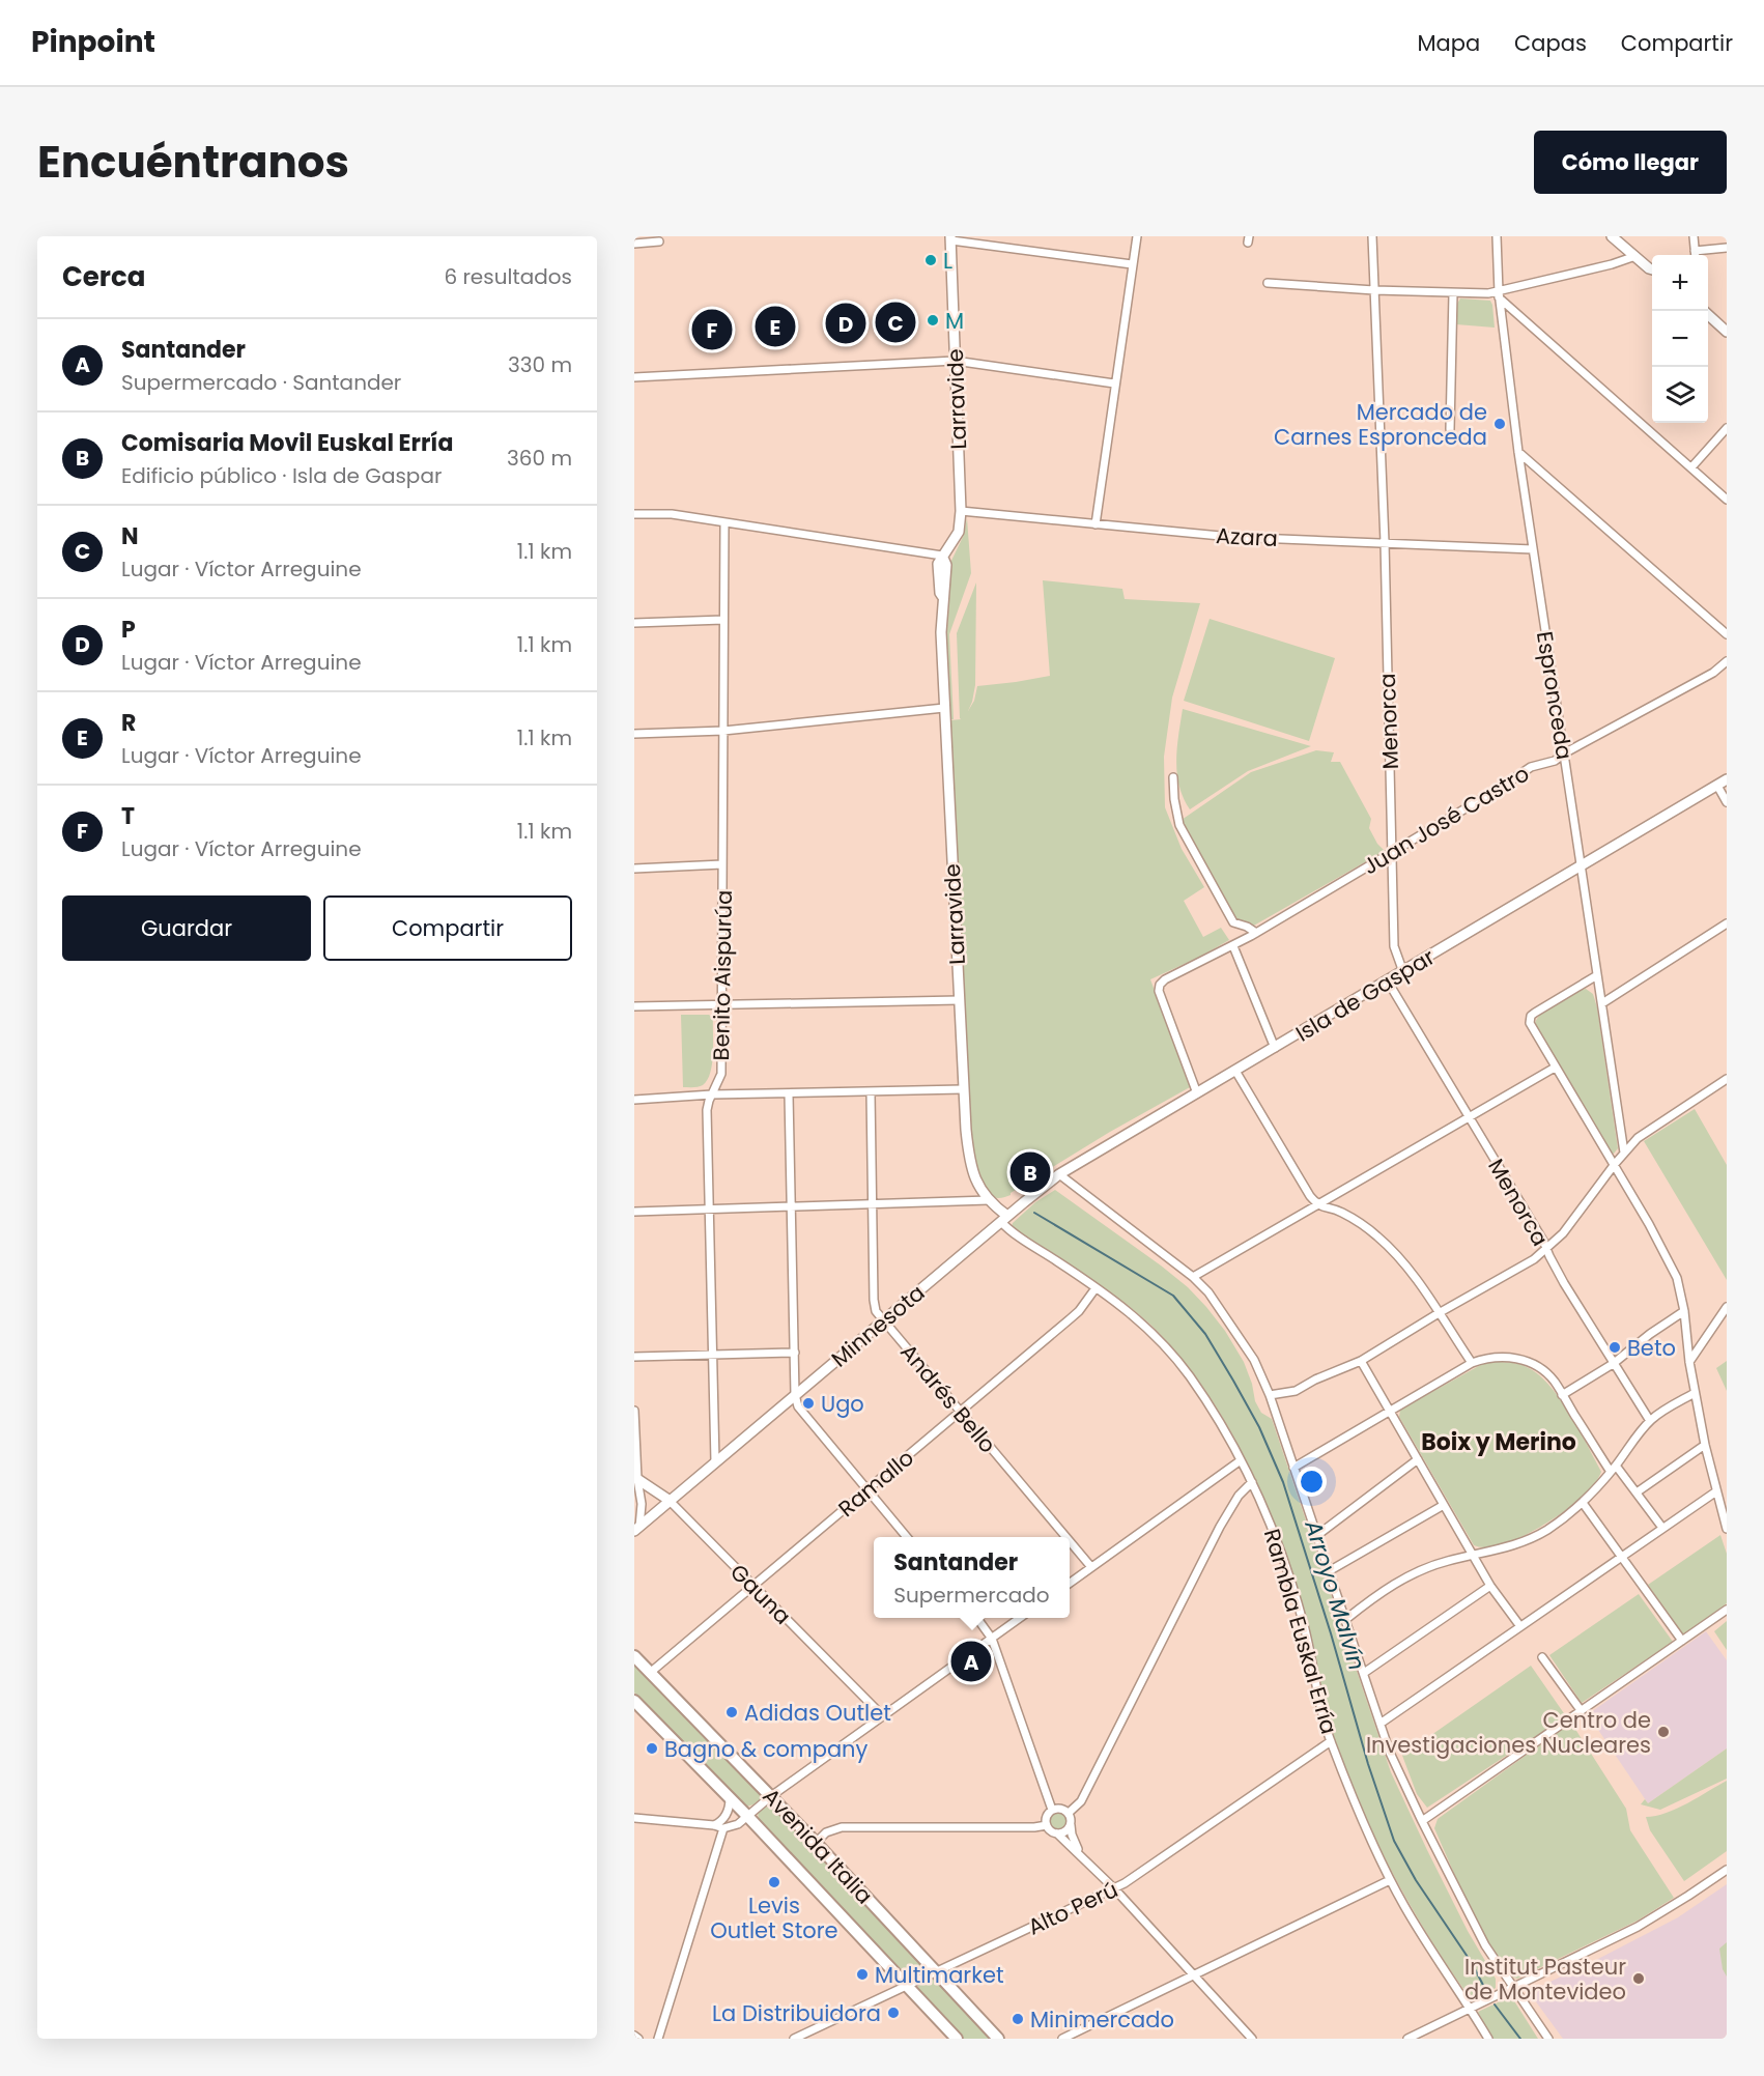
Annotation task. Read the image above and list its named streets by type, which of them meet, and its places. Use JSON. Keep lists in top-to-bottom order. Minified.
{"streets":{"main road":["Avenida Italia"],"street":["Larravide","Azara","Espronceda","Menorca","Juan José Castro","Benito Aispurúa","Isla de Gaspar","Minnesota","Andrés Bello","Ramallo","Gauna","Rambla Euskal Erría","Alto Perú"]},"crossings":[["Larravide","Azara"],["Larravide","Isla de Gaspar"],["Larravide","Minnesota"],["Larravide","Rambla Euskal Erría"],["Azara","Espronceda"],["Azara","Menorca"],["Espronceda","Juan José Castro"],["Espronceda","Isla de Gaspar"],["Menorca","Juan José Castro"],["Menorca","Isla de Gaspar"],["Juan José Castro","Isla de Gaspar"],["Benito Aispurúa","Minnesota"],["Isla de Gaspar","Minnesota"],["Isla de Gaspar","Rambla Euskal Erría"],["Minnesota","Andrés Bello"],["Minnesota","Gauna"],["Minnesota","Rambla Euskal Erría"],["Andrés Bello","Ramallo"],["Ramallo","Gauna"],["Ramallo","Rambla Euskal Erría"],["Ramallo","Avenida Italia"],["Rambla Euskal Erría","Alto Perú"],["Avenida Italia","Alto Perú"]],"districts":["Boix y Merino"],"water":["Arroyo Malvín"],"places":["L","M","Mercado de Carnes Espronceda","Beto","Ugo","Adidas Outlet","Centro de Investigaciones Nucleares","Bagno & company","Levis Outlet Store","Multimarket","Institut Pasteur de Montevideo","La Distribuidora","Minimercado"],"page":{"header":"Pinpoint","nav":["Mapa","Capas","Compartir"],"title":"Encuéntranos","buttons":["Cómo llegar",["Guardar","Compartir"]],"heading":["Cerca","6 resultados"],"map_buttons":["+","−"],"pins":["C","D","E","F","B","A"],"list":[{"mark":"A","name":"Santander","note":"Supermercado · Santander","value":"330 m"},{"mark":"B","name":"Comisaria Movil Euskal Erría","note":"Edificio público · Isla de Gaspar","value":"360 m"},{"mark":"C","name":"N","note":"Lugar · Víctor Arreguine","value":"1.1 km"},{"mark":"D","name":"P","note":"Lugar · Víctor Arreguine","value":"1.1 km"},{"mark":"E","name":"R","note":"Lugar · Víctor Arreguine","value":"1.1 km"},{"mark":"F","name":"T","note":"Lugar · Víctor Arreguine","value":"1.1 km"}],"popup":["Santander","Supermercado"]}}
